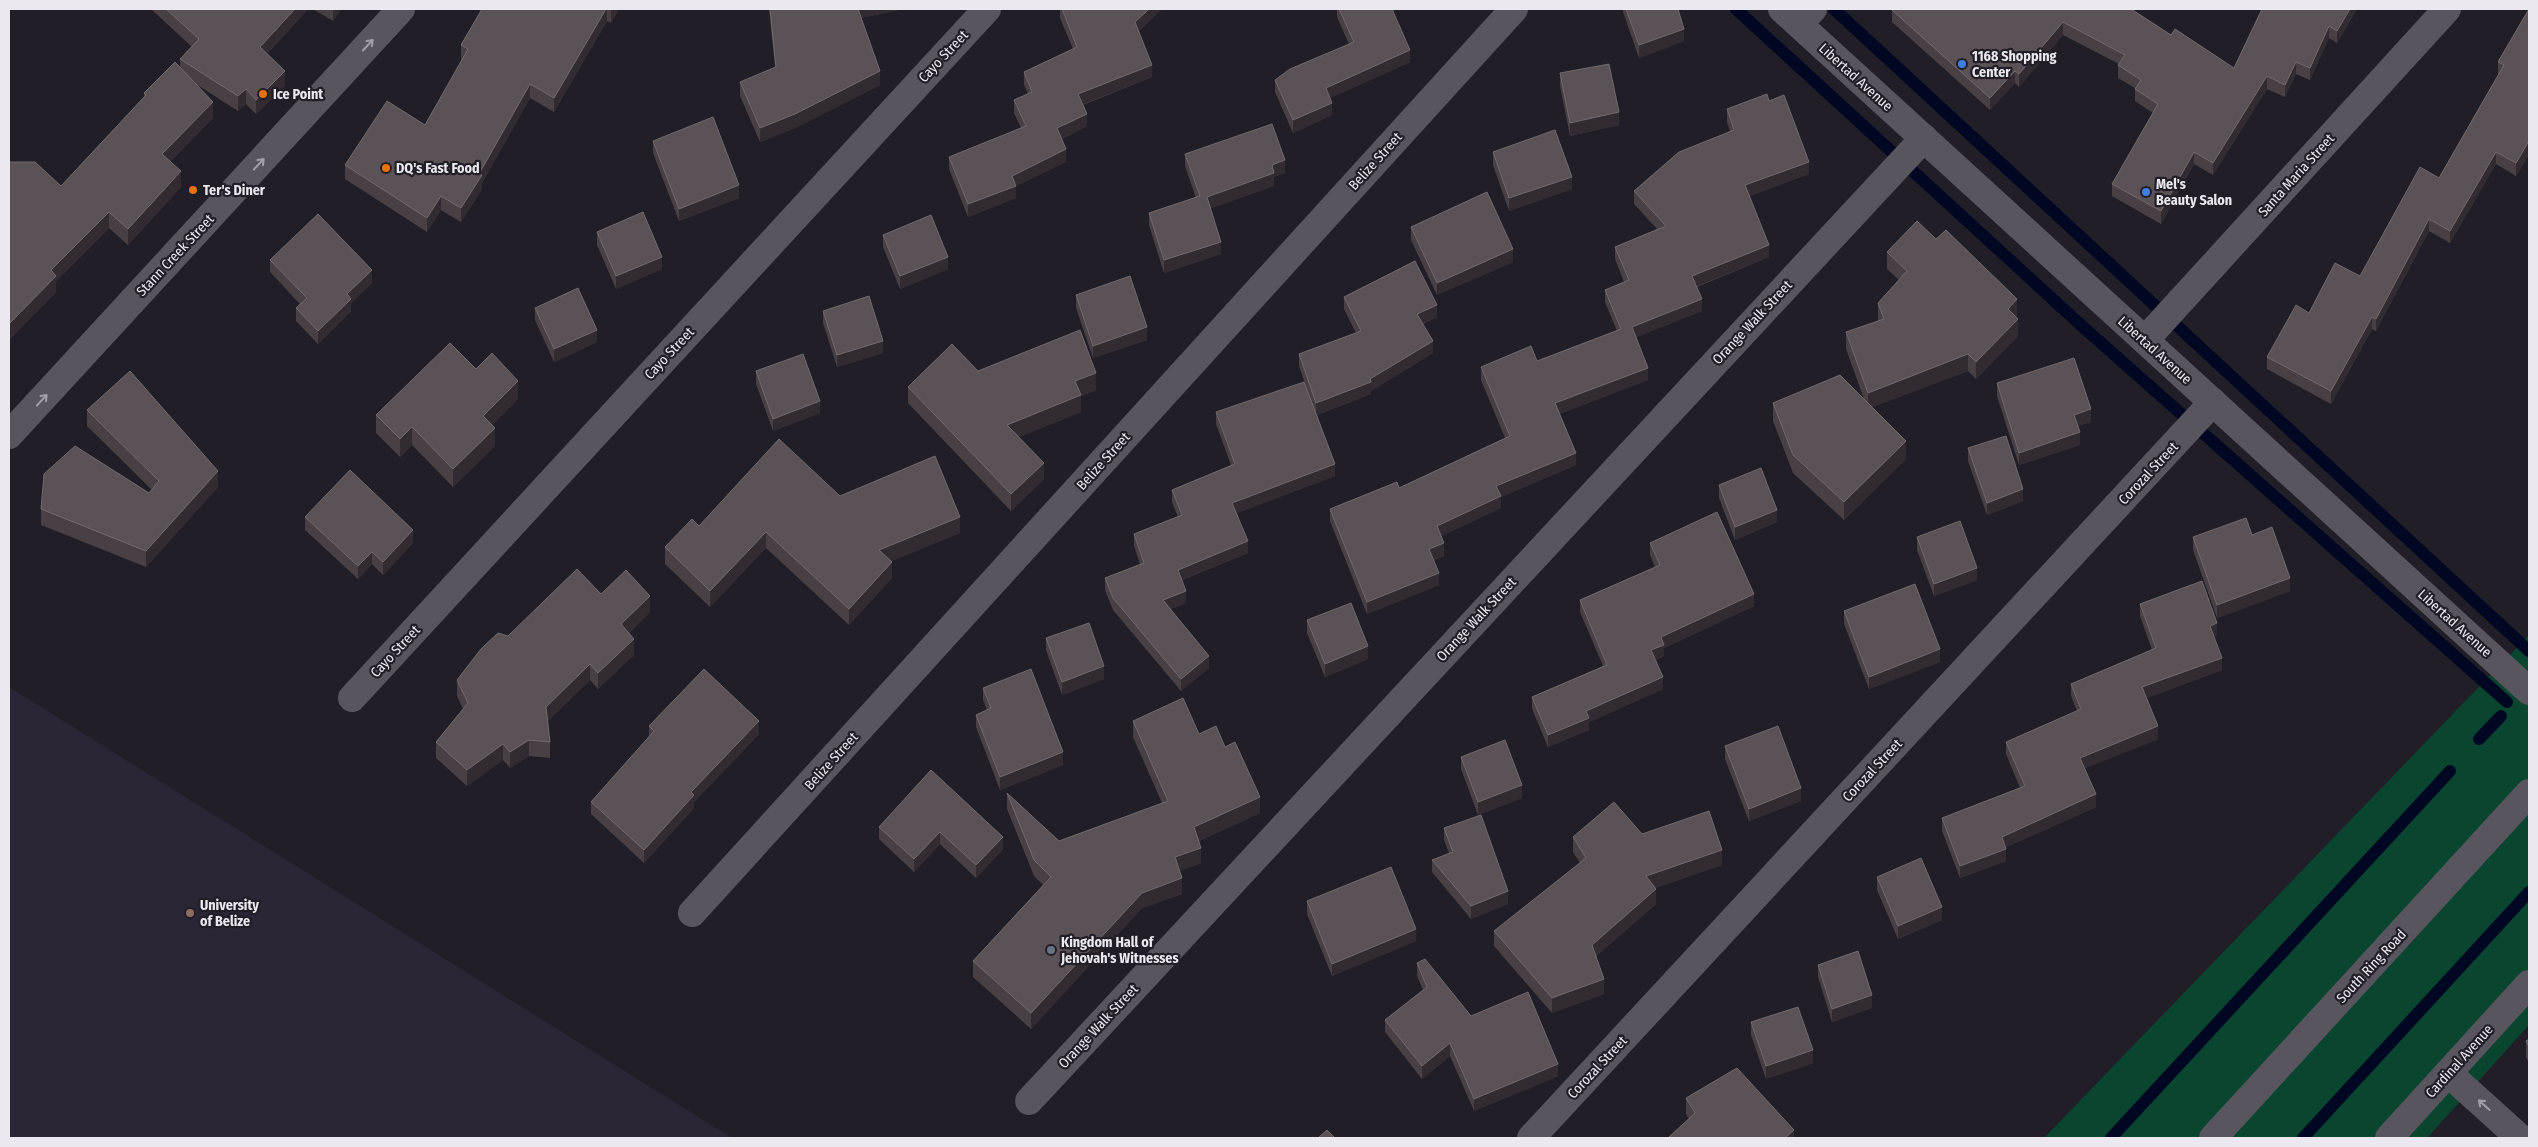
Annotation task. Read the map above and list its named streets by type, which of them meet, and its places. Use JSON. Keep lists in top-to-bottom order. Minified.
{"streets":{"street":["Cayo Street","Libertad Avenue","Belize Street","Santa Maria Street","Stann Creek Street","Orange Walk Street","Corozal Street","South Ring Road","Cardinal Avenue"]},"crossings":[["Libertad Avenue","Santa Maria Street"],["Libertad Avenue","Orange Walk Street"],["Libertad Avenue","Corozal Street"]],"one_way":["Stann Creek Street"],"places":["1168 Shopping Center","Ice Point","DQ's Fast Food","Ter's Diner","Mel's Beauty Salon","University of Belize","Kingdom Hall of Jehovah's Witnesses"]}
